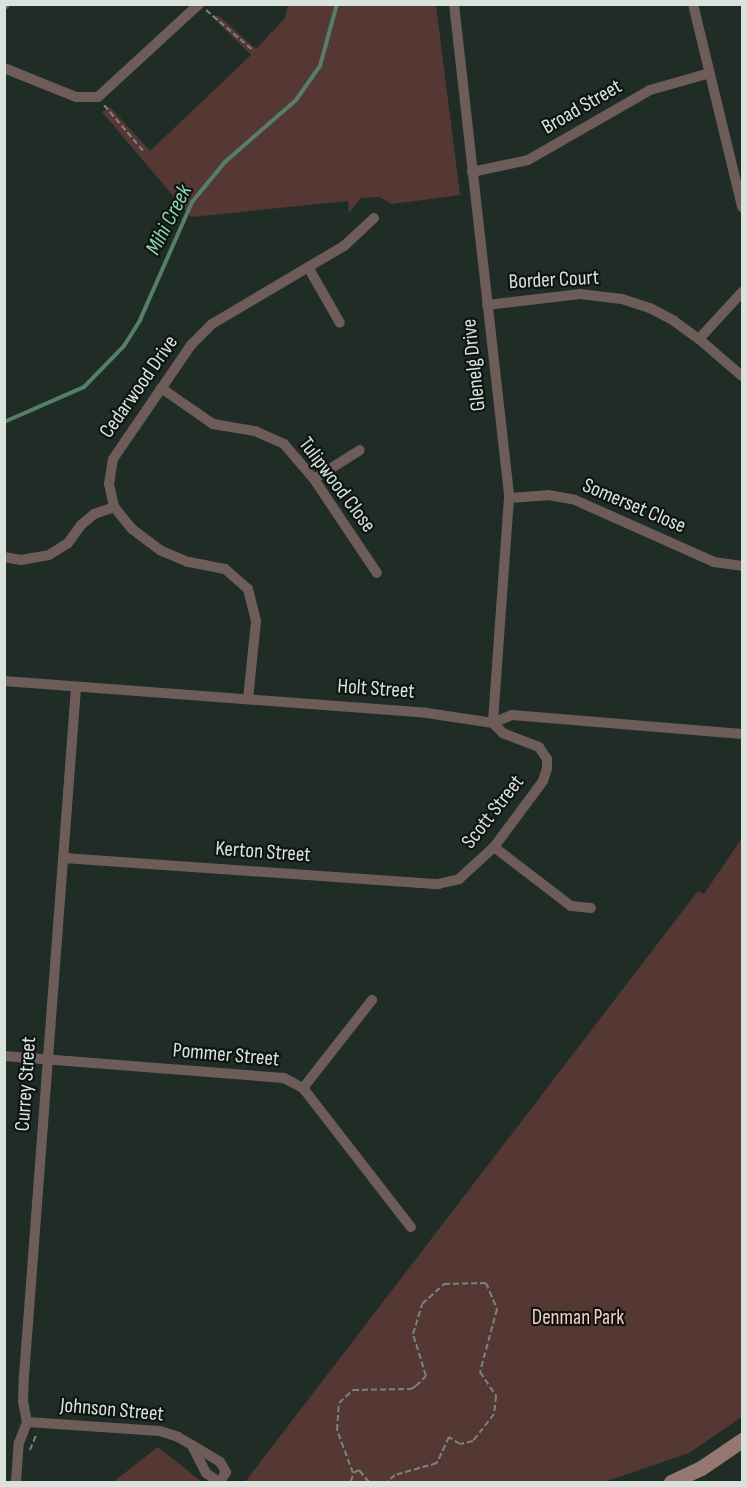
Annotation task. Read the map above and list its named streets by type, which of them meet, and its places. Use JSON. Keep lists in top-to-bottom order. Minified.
{"streets":{"street":["Broad Street","Border Court","Glenelg Drive","Cedarwood Drive","Tulipwood Close","Somerset Close","Holt Street","Scott Street","Kerton Street","Pommer Street","Currey Street","Johnson Street"]},"crossings":[["Broad Street","Glenelg Drive"],["Border Court","Glenelg Drive"],["Glenelg Drive","Somerset Close"],["Glenelg Drive","Holt Street"],["Glenelg Drive","Scott Street"],["Cedarwood Drive","Tulipwood Close"],["Holt Street","Scott Street"],["Holt Street","Currey Street"],["Scott Street","Kerton Street"],["Kerton Street","Currey Street"],["Pommer Street","Currey Street"],["Currey Street","Johnson Street"]],"water":["Mihi Creek"],"parks":["Denman Park"]}
